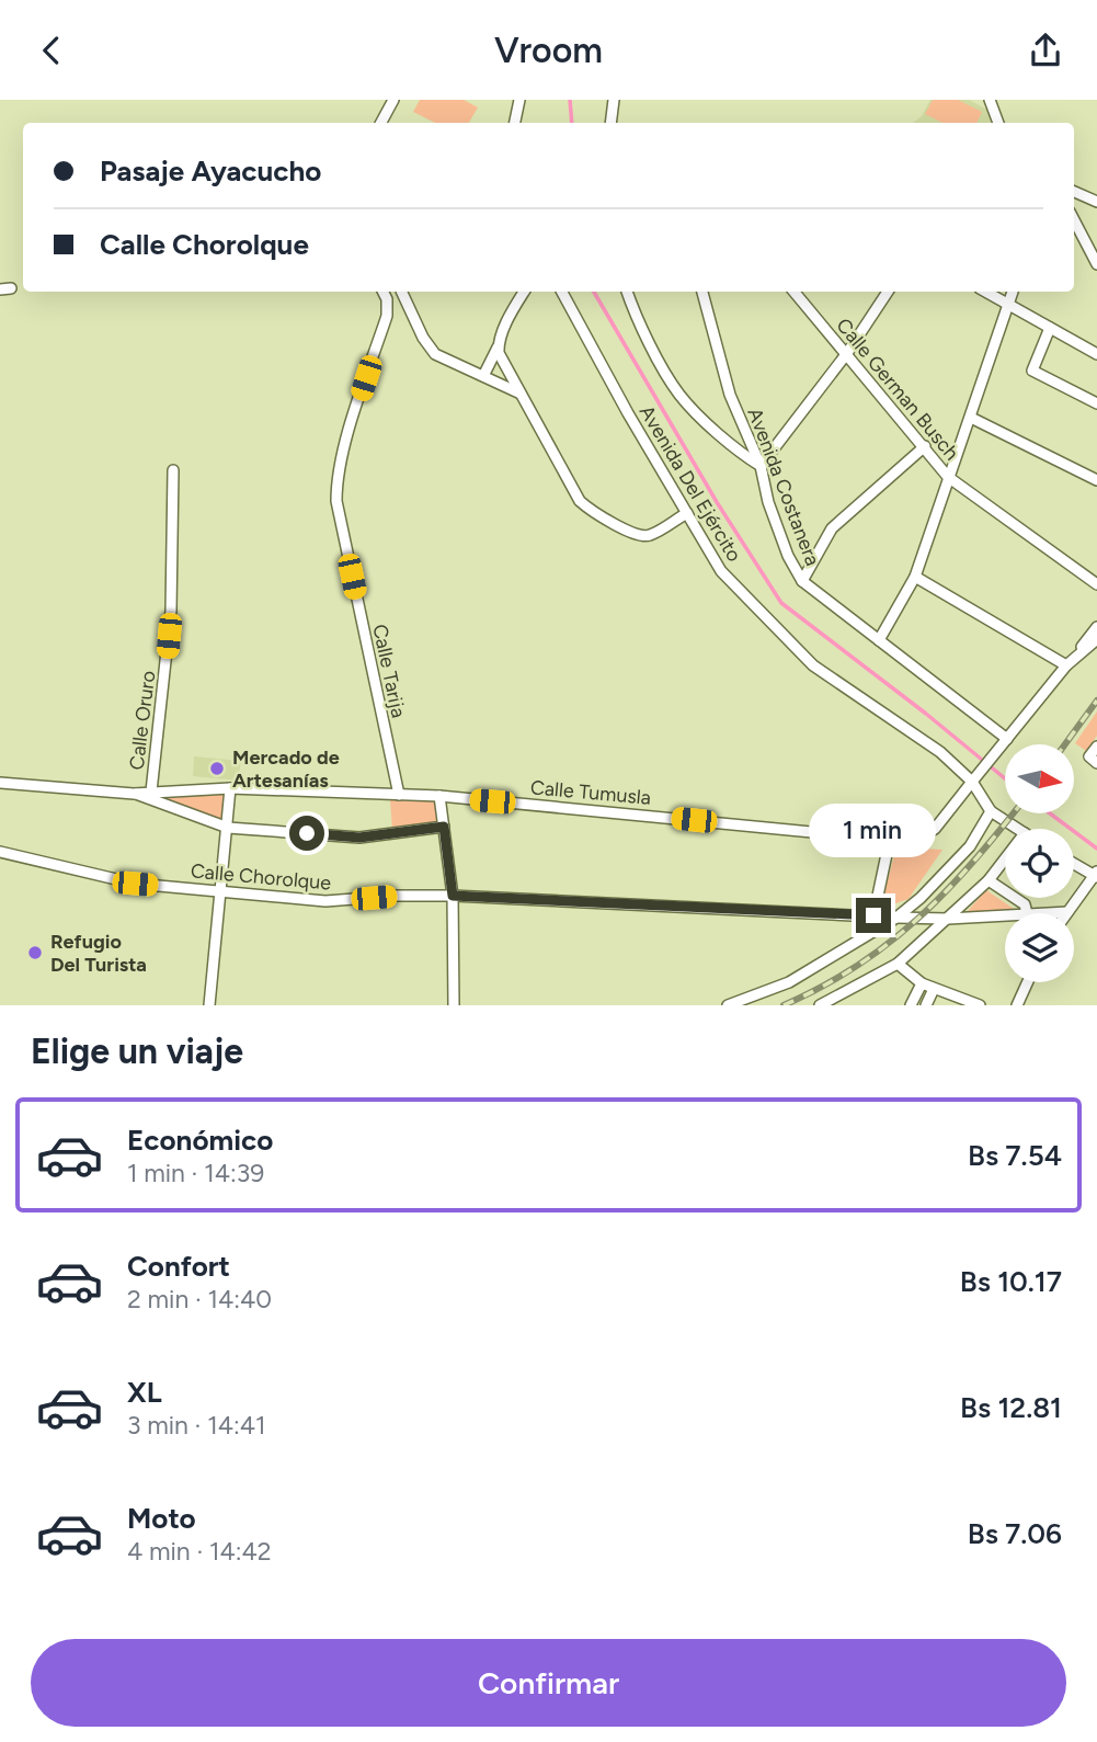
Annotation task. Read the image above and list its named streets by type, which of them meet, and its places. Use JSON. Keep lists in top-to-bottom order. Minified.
{"streets":{"street":["Calle German Busch","Avenida Del Ejército","Avenida Costanera","Calle Tarija","Calle Oruro","Calle Tumusla","Calle Chorolque"]},"crossings":[["Avenida Del Ejército","Calle Tumusla"],["Avenida Costanera","Calle Tumusla"],["Calle Tarija","Calle Tumusla"],["Calle Oruro","Calle Tumusla"]],"places":["Mercado de Artesanías","Refugio Del Turista"],"north":"right","page":{"header":"Vroom","banner":["Pasaje Ayacucho","Calle Chorolque"],"bubble":"1 min","heading":"Elige un viaje","list":[{"name":"Económico","note":"1 min · 14:39","value":"Bs 7.54"},{"name":"Confort","note":"2 min · 14:40","value":"Bs 10.17"},{"name":"XL","note":"3 min · 14:41","value":"Bs 12.81"},{"name":"Moto","note":"4 min · 14:42","value":"Bs 7.06"}],"buttons":"Confirmar"}}
